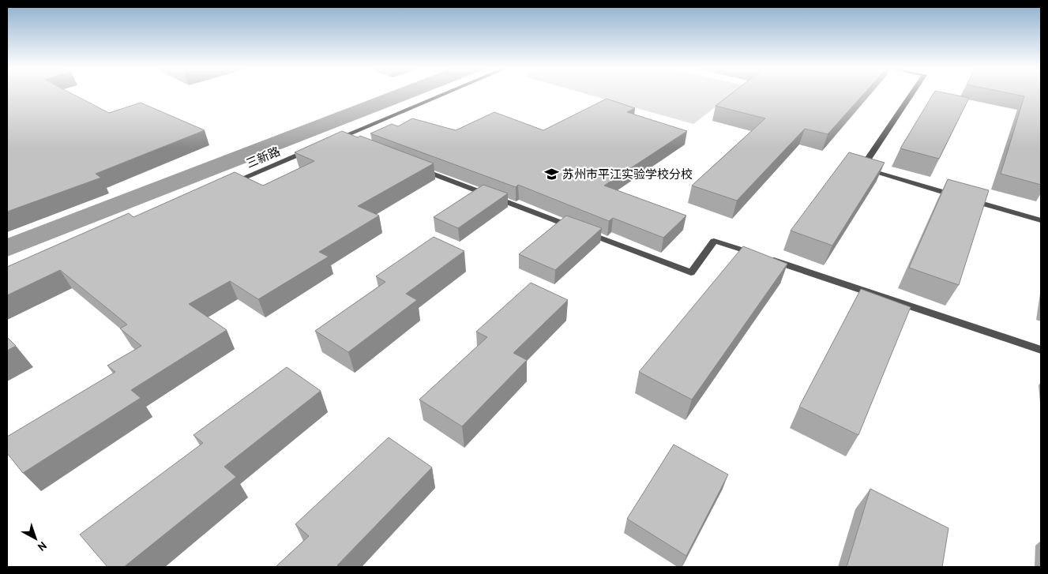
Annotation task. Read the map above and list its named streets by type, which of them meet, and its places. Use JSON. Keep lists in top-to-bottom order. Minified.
{"streets":{"street":["三新路"]},"places":{"school or university":["苏州市平江实验学校分校"]},"north":"bottom right"}
